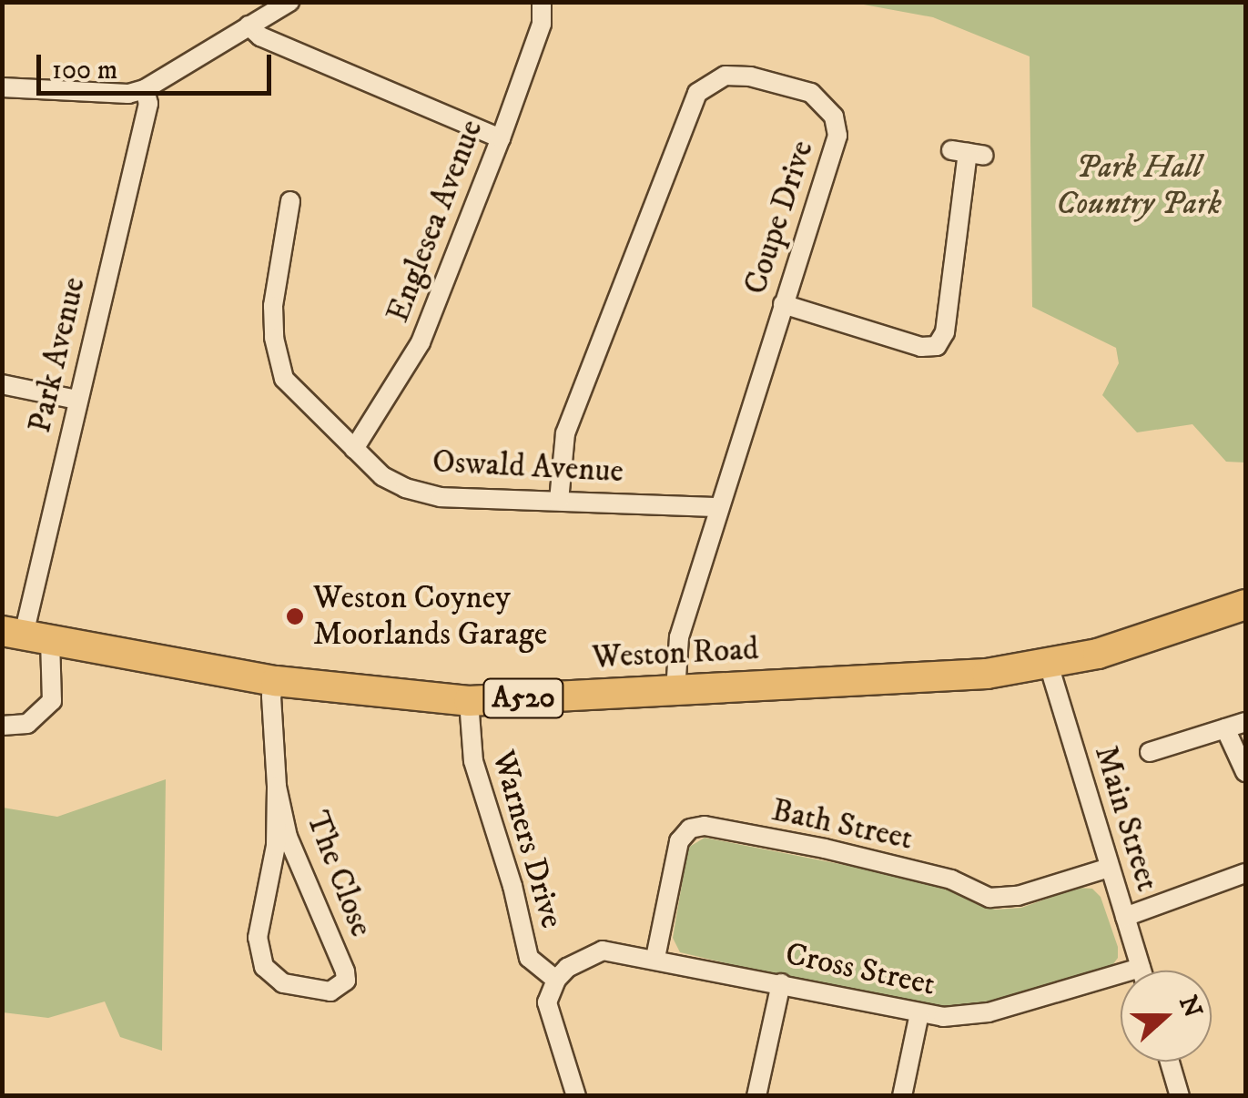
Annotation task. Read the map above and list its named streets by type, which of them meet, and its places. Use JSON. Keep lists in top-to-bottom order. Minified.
{"streets":{"highway":["Weston Road","A520"],"street":["Coupe Drive","Englesea Avenue","Park Avenue","Oswald Avenue","Main Street","Bath Street","Warners Drive","The Close","Cross Street"]},"crossings":[["Coupe Drive","Oswald Avenue"],["Coupe Drive","Weston Road"],["Englesea Avenue","Oswald Avenue"],["Park Avenue","Weston Road"],["Weston Road","Main Street"],["Weston Road","Warners Drive"],["Weston Road","The Close"],["Main Street","Bath Street"],["Main Street","Cross Street"],["Bath Street","Cross Street"],["Warners Drive","Cross Street"]],"parks":["Park Hall Country Park"],"places":["Weston Coyney Moorlands Garage"],"scale_bar":"100 m","north":"right"}
